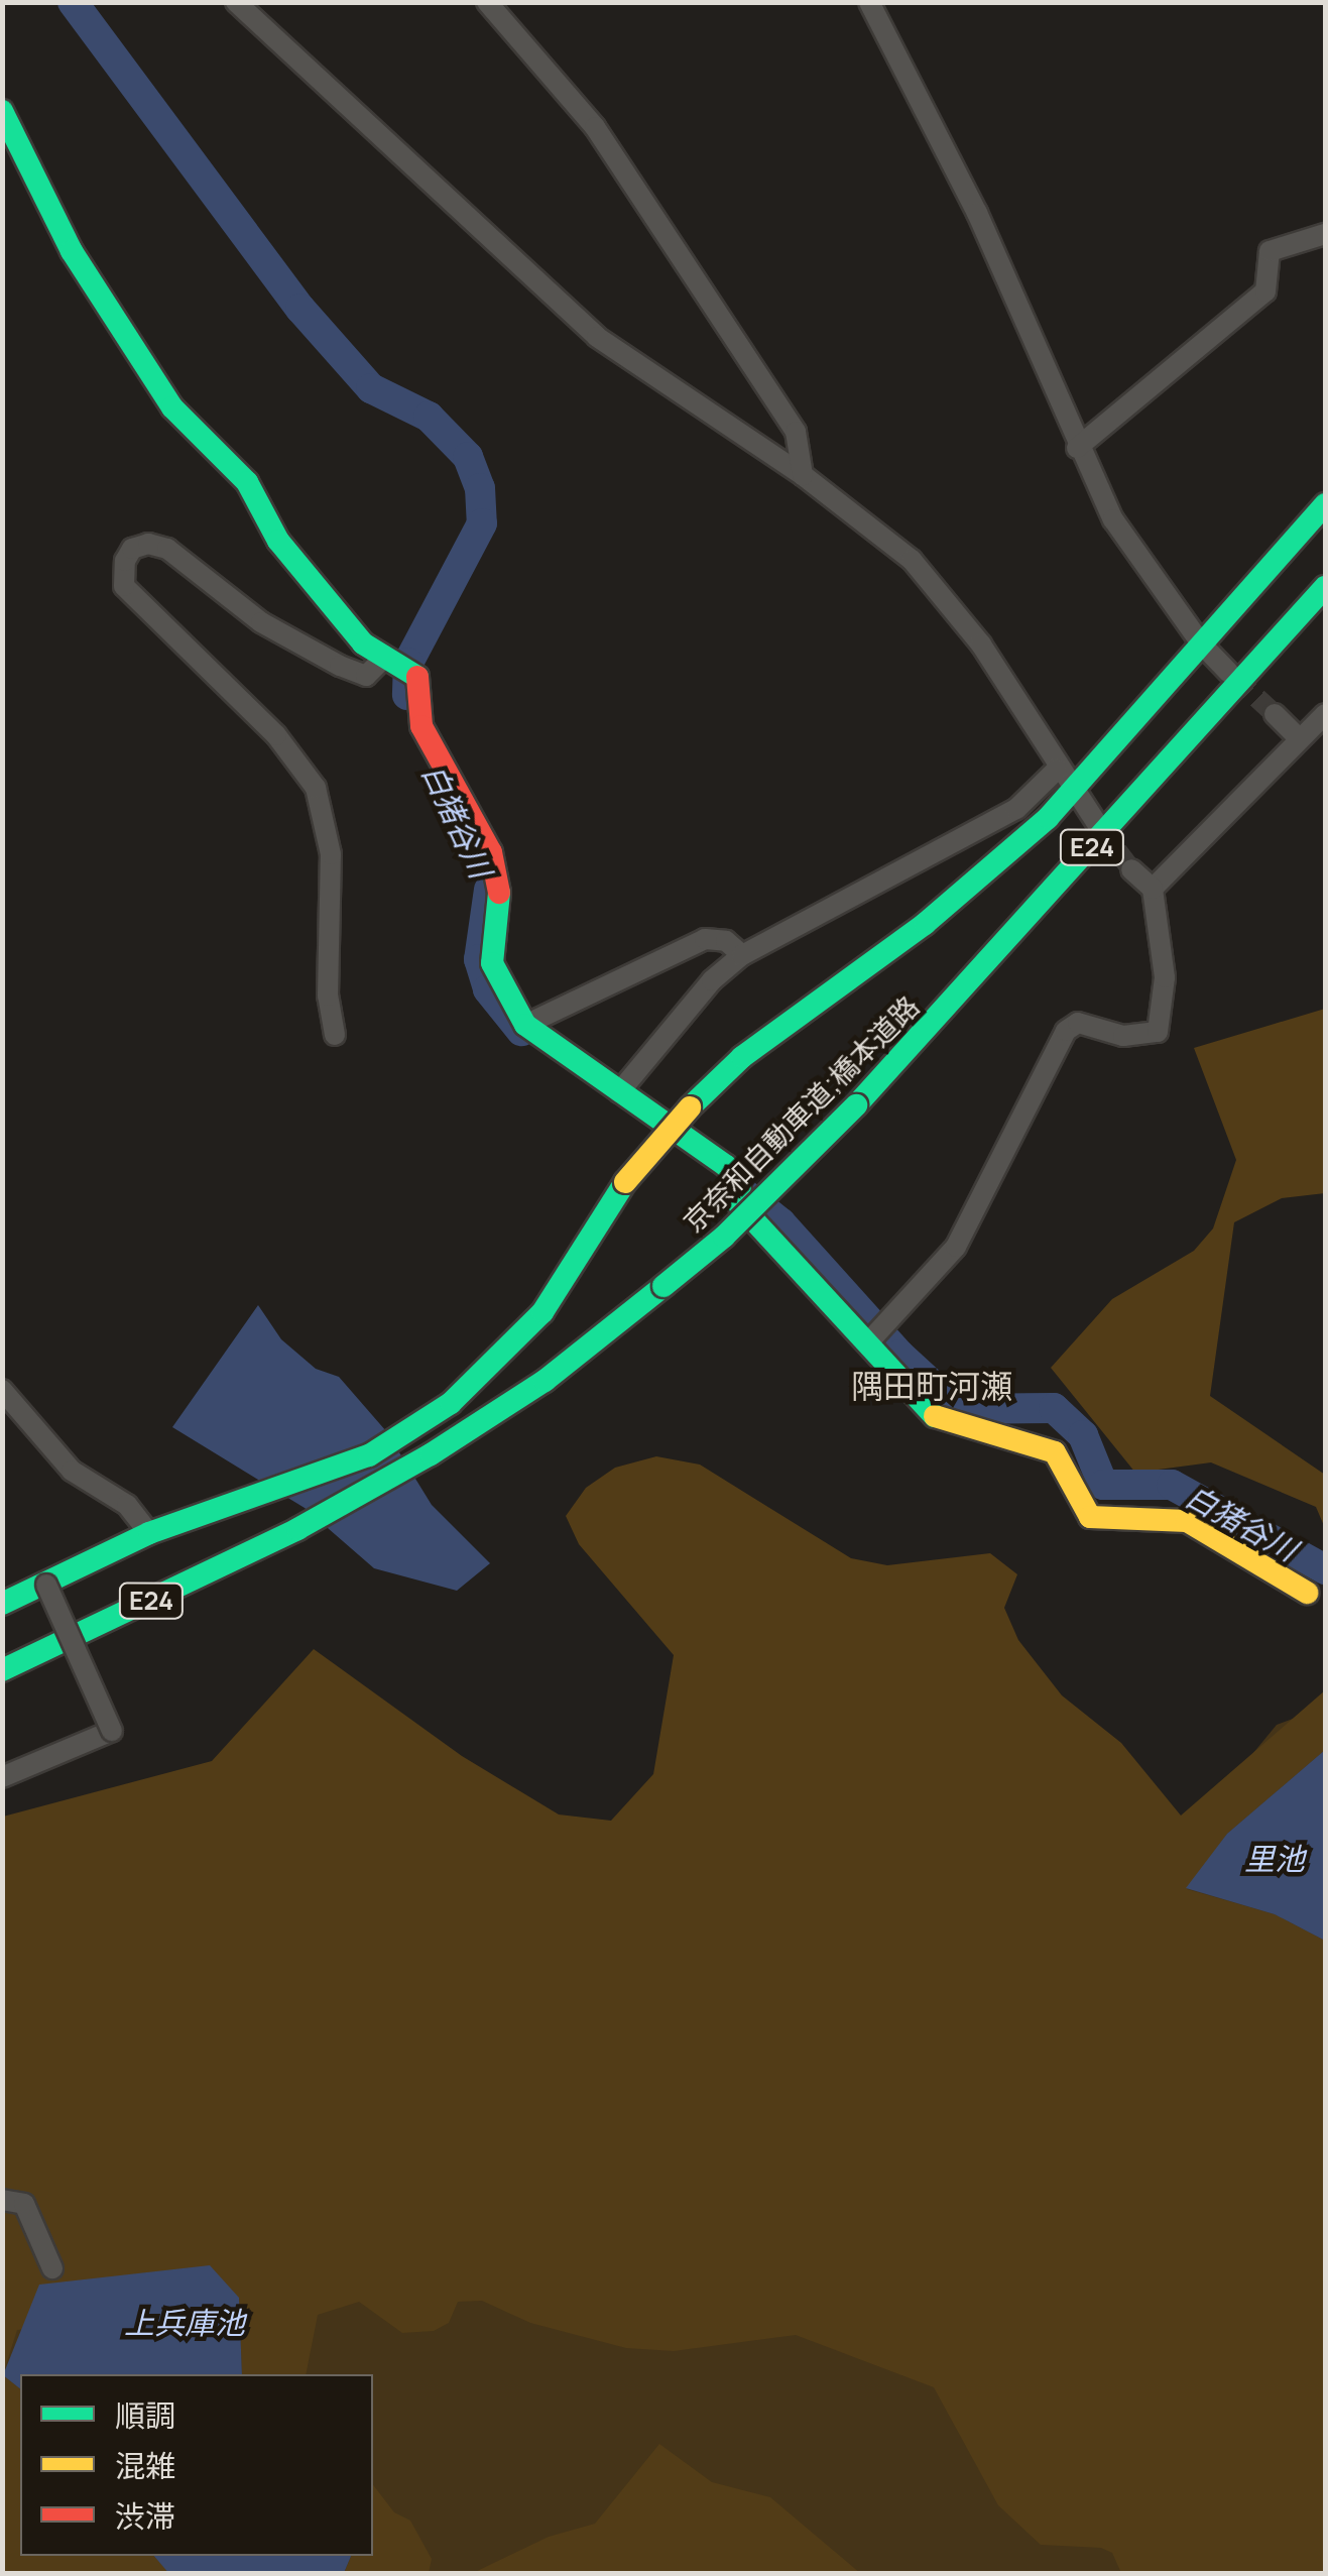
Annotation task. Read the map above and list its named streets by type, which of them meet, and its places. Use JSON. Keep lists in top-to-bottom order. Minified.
{"streets":{"main road":["E24","京奈和自動車道;橋本道路"]},"districts":["隅田町河瀬"],"water":["白猪谷川","里池","上兵庫池"],"legend":["順調","混雑","渋滞"]}
